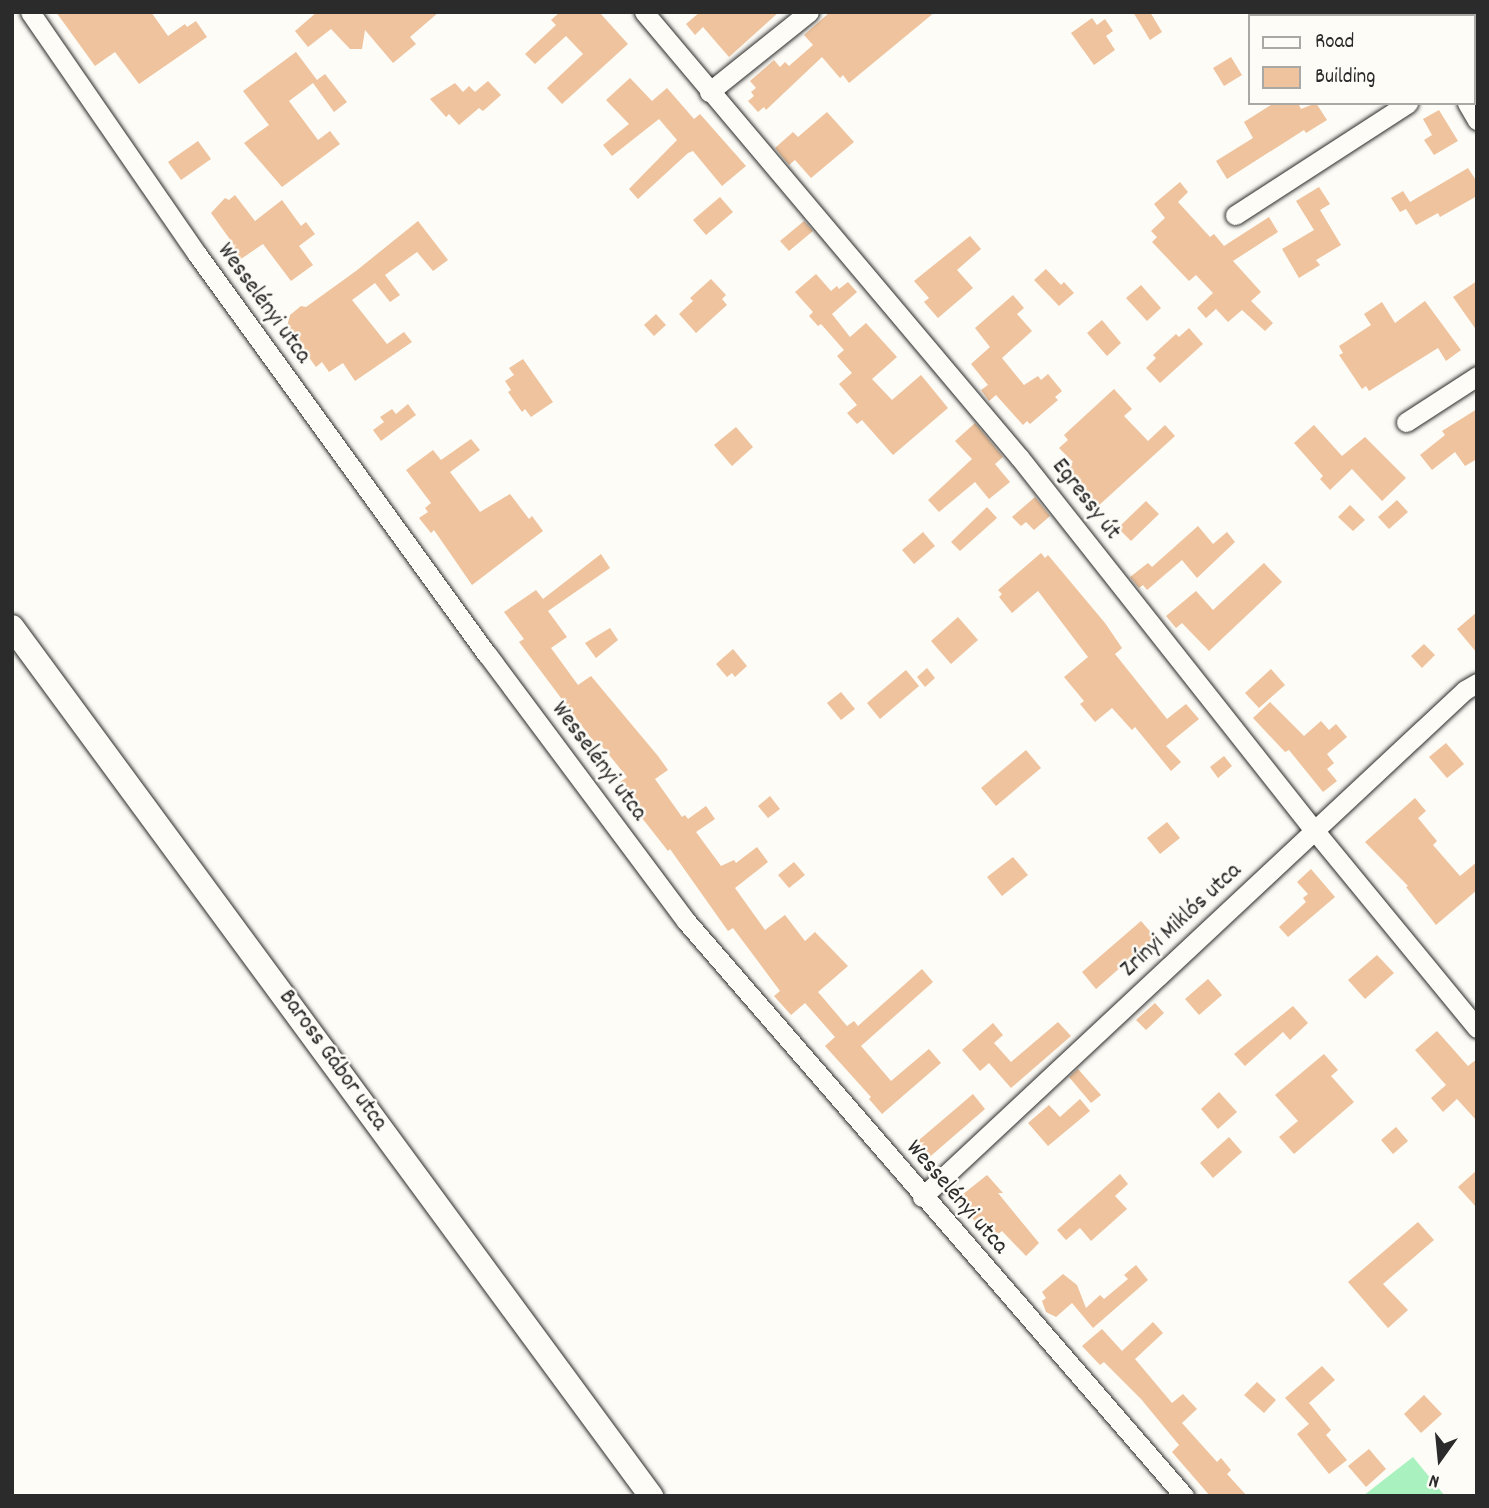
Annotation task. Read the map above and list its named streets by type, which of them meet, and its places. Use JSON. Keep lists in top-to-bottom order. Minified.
{"streets":{"street":["Wesselényi utca","Egressy út","Zrínyi Miklós utca","Baross Gábor utca"]},"crossings":[["Wesselényi utca","Zrínyi Miklós utca"],["Egressy út","Zrínyi Miklós utca"]],"legend":["Road","Building"],"north":"bottom"}
